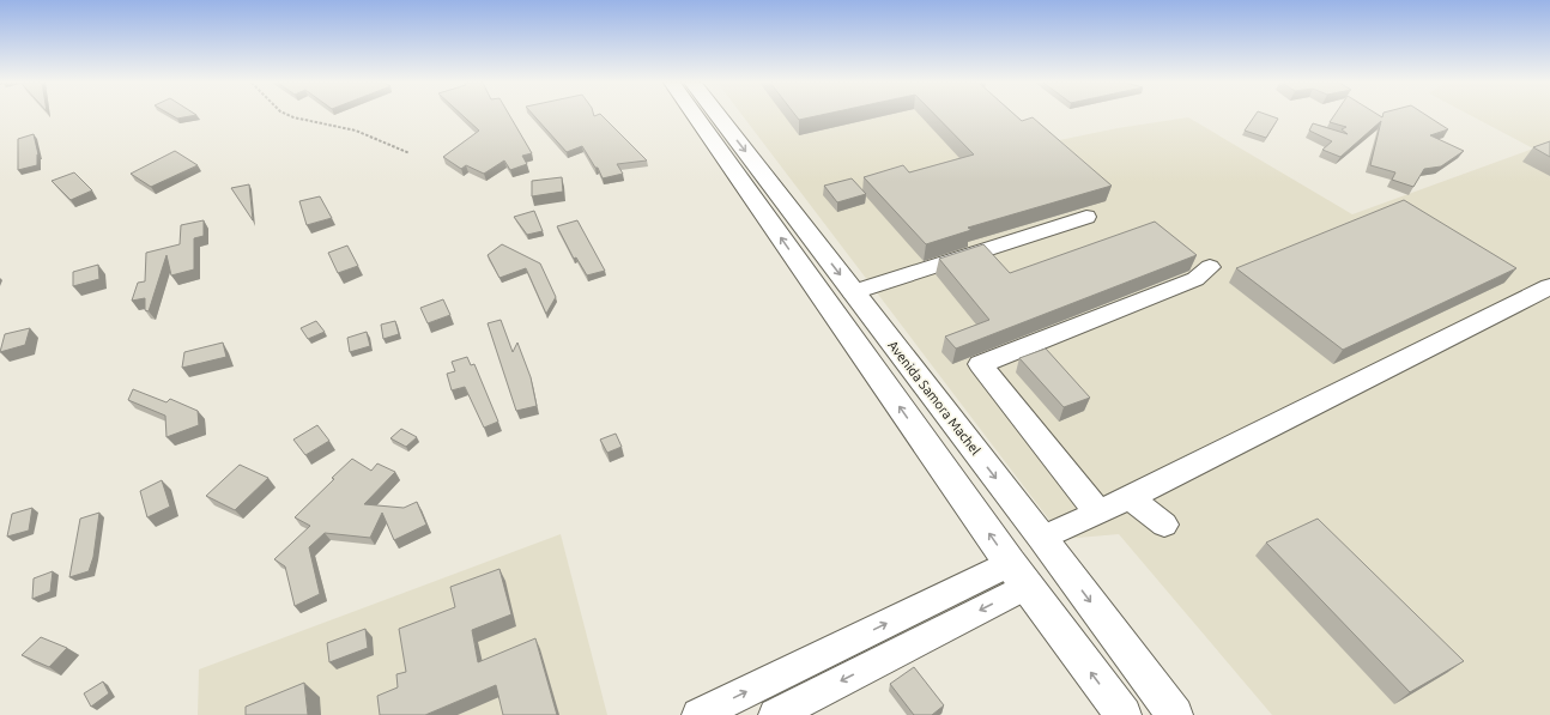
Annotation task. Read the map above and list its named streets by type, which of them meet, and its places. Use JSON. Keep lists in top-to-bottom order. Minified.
{"streets":{"highway":["Avenida Samora Machel"]}}
